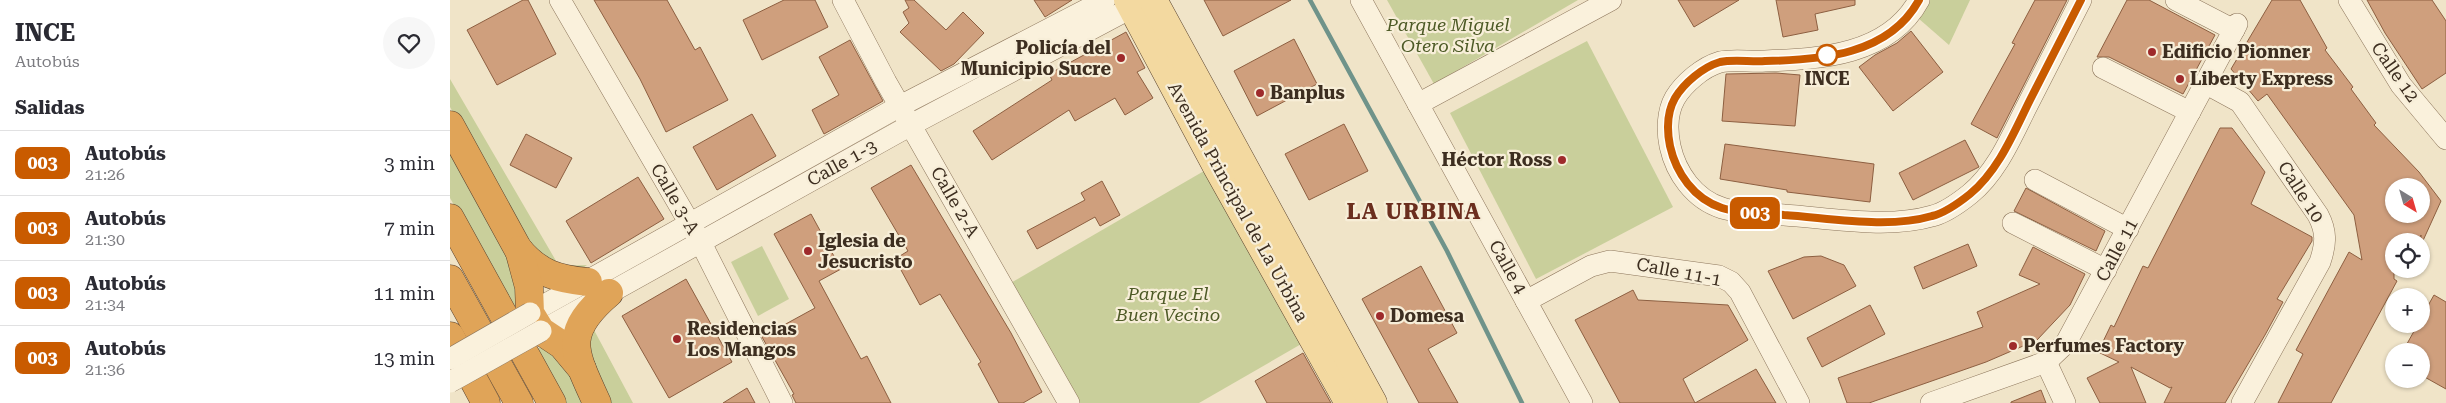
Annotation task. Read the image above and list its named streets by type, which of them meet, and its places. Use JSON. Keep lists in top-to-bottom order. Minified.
{"streets":{"main road":["Avenida Principal de La Urbina"],"street":["Calle 12","Calle 1-3","Calle 10","Calle 3-A","Calle 2-A","Calle 11","Calle 4","Calle 11-1"]},"crossings":[["Calle 1-3","Calle 3-A"],["Calle 1-3","Calle 2-A"],["Calle 1-3","Avenida Principal de La Urbina"],["Calle 10","Calle 11"],["Calle 4","Calle 11-1"]],"districts":["LA URBINA"],"parks":["Parque Miguel Otero Silva","Parque El Buen Vecino"],"places":["Edificio Pionner","INCE","Policía del Municipio Sucre","Liberty Express","Banplus","Héctor Ross","Iglesia de Jesucristo","Domesa","Residencias Los Mangos","Perfumes Factory"],"lines":["bus line 003"],"north":"bottom right","page":{"heading":[["INCE","Autobús"],"Salidas"],"on_map":"003","list":[{"mark":"003","name":"Autobús","note":"21:26","value":"3 min"},{"mark":"003","name":"Autobús","note":"21:30","value":"7 min"},{"mark":"003","name":"Autobús","note":"21:34","value":"11 min"},{"mark":"003","name":"Autobús","note":"21:36","value":"13 min"}],"map_buttons":["+","−"]}}
